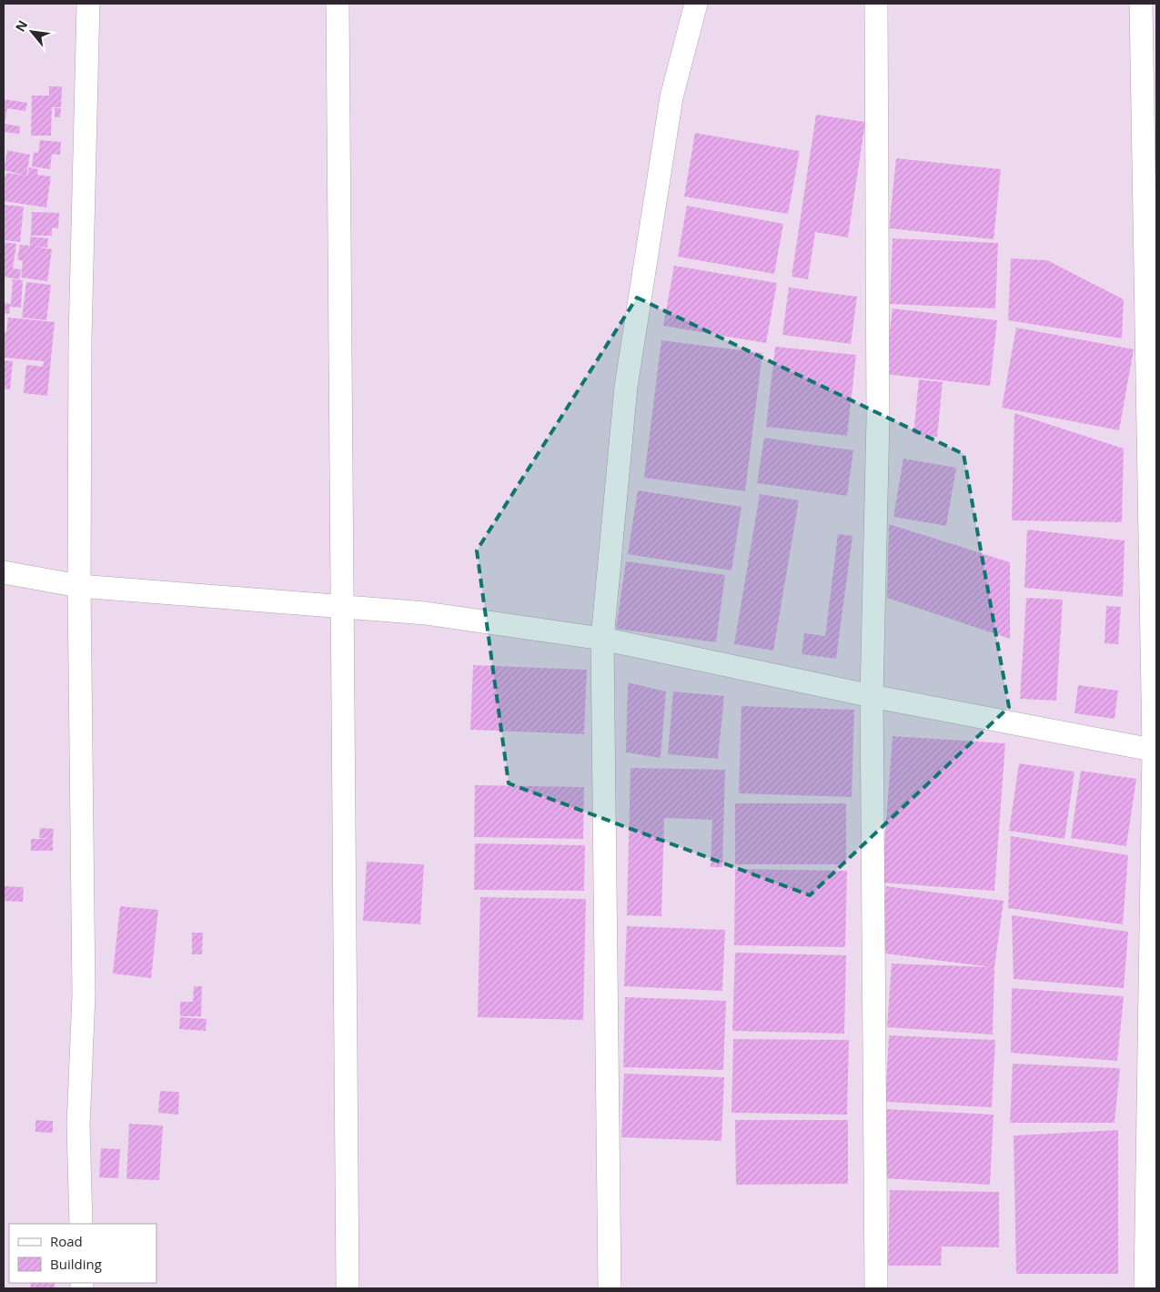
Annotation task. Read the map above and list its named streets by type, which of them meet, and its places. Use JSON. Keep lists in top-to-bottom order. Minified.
{"legend":["Road","Building"],"north":"top left"}
